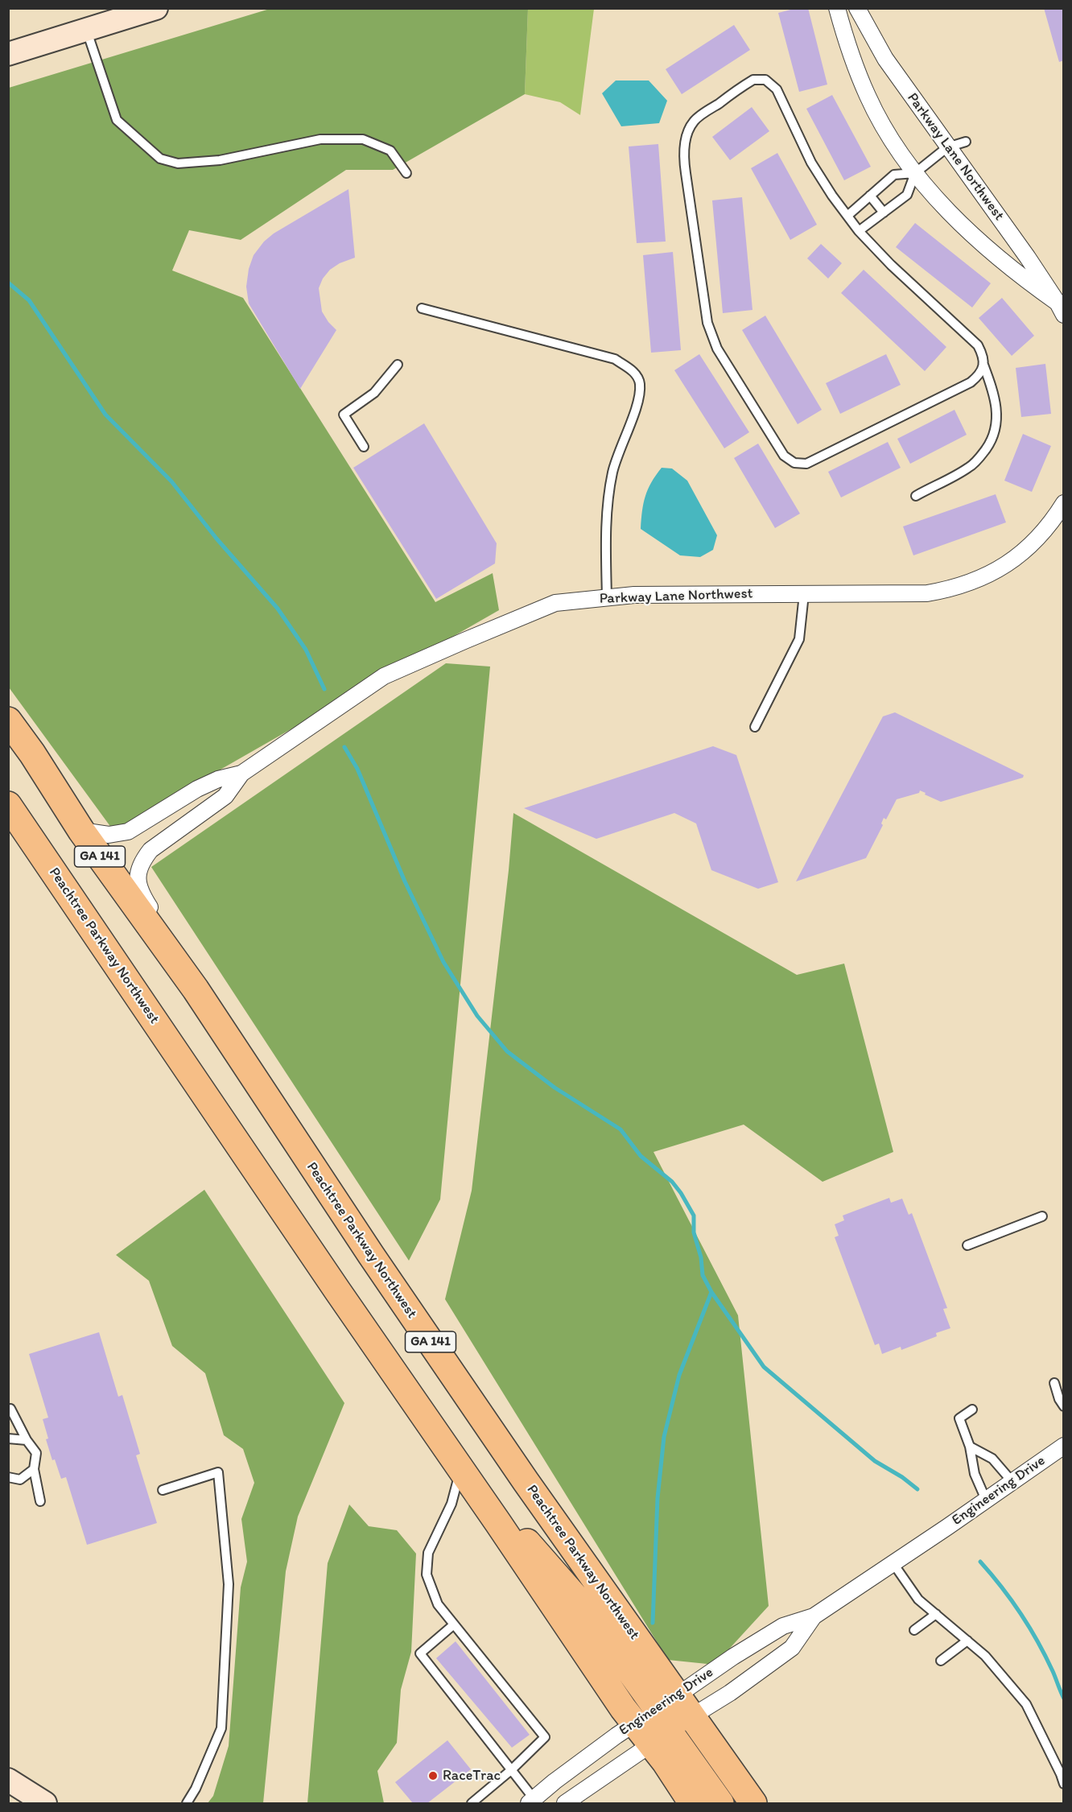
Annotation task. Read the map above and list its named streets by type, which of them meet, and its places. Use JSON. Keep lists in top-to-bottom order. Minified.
{"streets":{"highway":["GA 141","Peachtree Parkway Northwest"],"street":["Parkway Lane Northwest","Engineering Drive"]},"crossings":[["Parkway Lane Northwest","Peachtree Parkway Northwest"],["Peachtree Parkway Northwest","Engineering Drive"]],"places":["RaceTrac"]}
